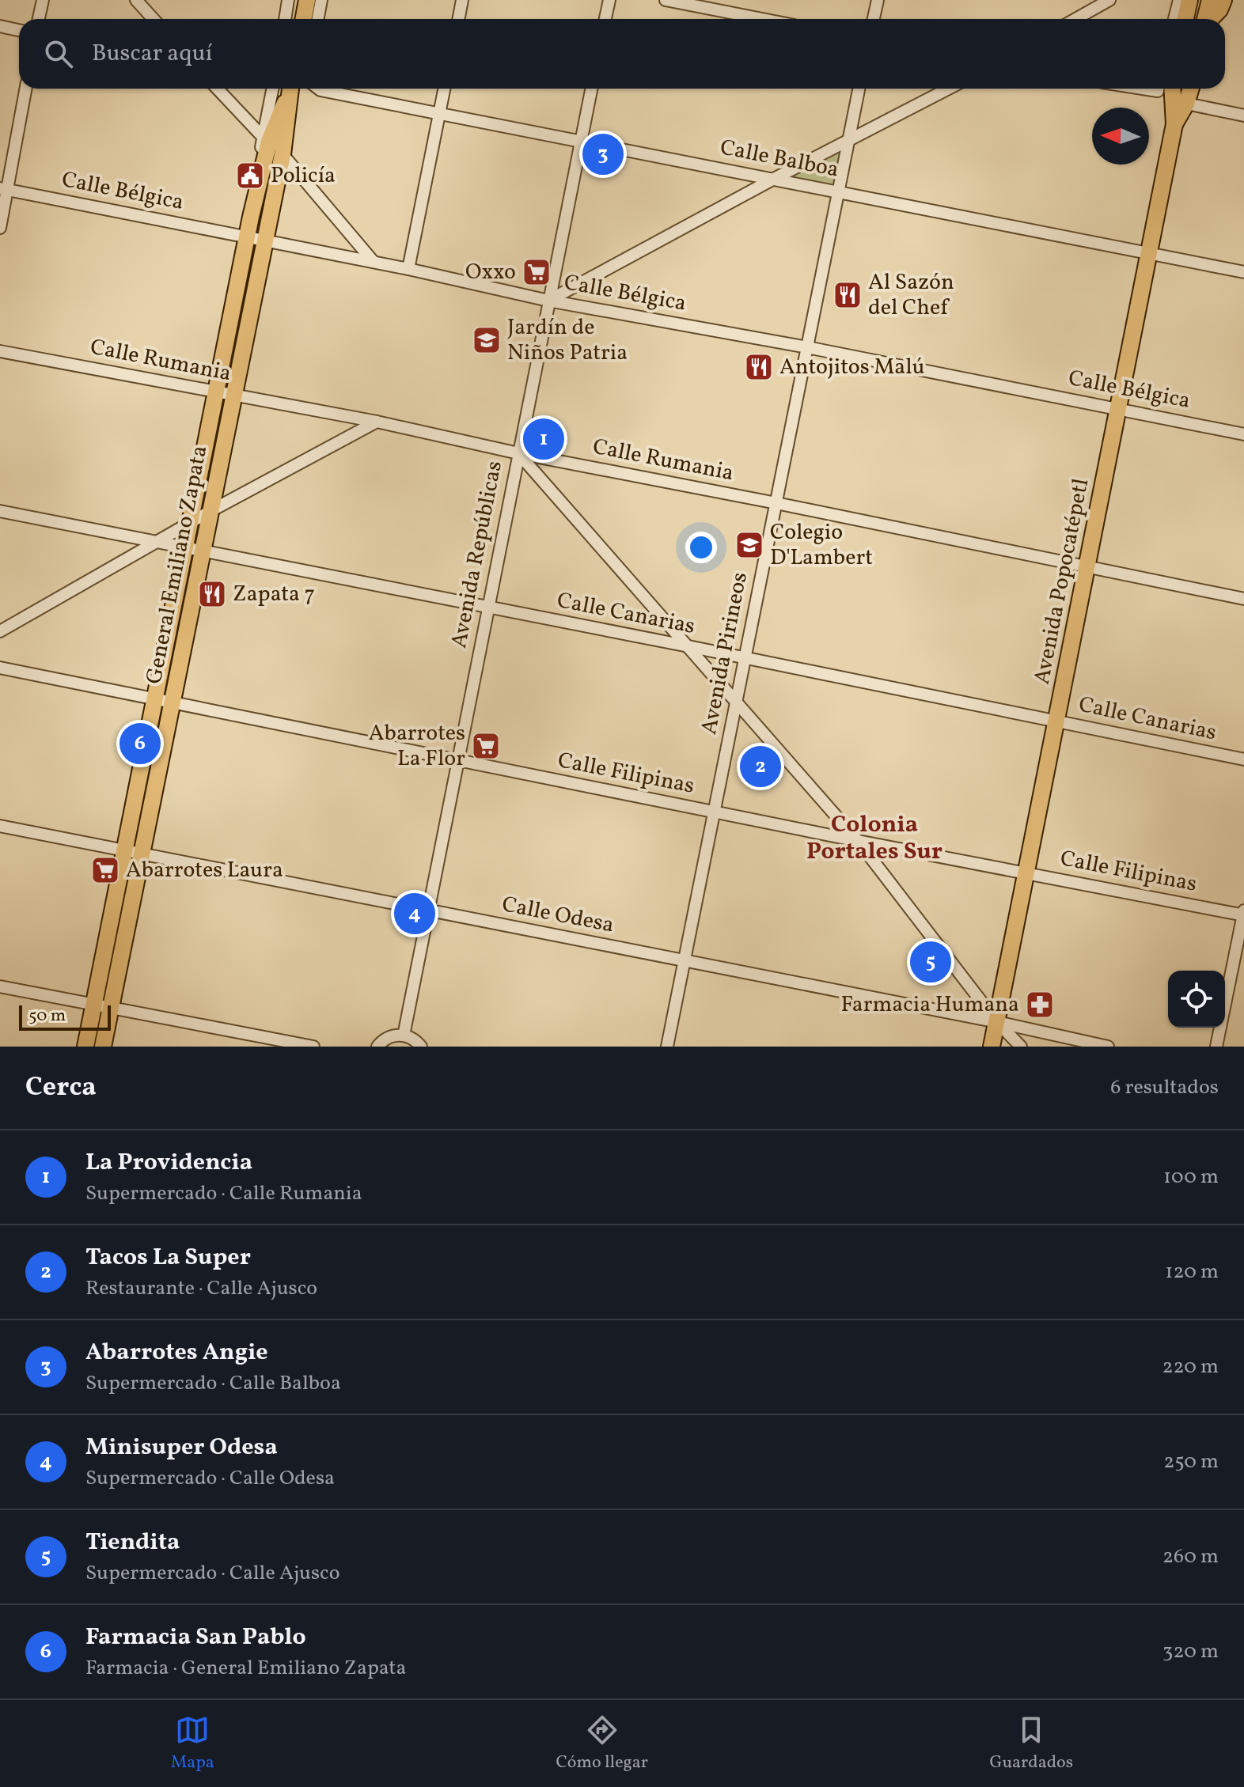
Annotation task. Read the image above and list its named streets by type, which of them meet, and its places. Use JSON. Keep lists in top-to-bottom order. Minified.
{"streets":{"main road":["General Emiliano Zapata","Avenida Popocatépetl"],"street":["Calle Balboa","Calle Bélgica","Calle Rumania","Avenida Repúblicas","Calle Canarias","Avenida Pirineos","Calle Filipinas","Calle Odesa"]},"crossings":[["Calle Balboa","Avenida Repúblicas"],["Calle Balboa","Avenida Popocatépetl"],["Calle Balboa","Avenida Pirineos"],["Calle Bélgica","Avenida Repúblicas"],["Calle Bélgica","General Emiliano Zapata"],["Calle Bélgica","Avenida Popocatépetl"],["Calle Bélgica","Avenida Pirineos"],["Calle Rumania","Avenida Repúblicas"],["Calle Rumania","General Emiliano Zapata"],["Calle Rumania","Avenida Popocatépetl"],["Calle Rumania","Avenida Pirineos"],["Avenida Repúblicas","Calle Canarias"],["Avenida Repúblicas","Calle Filipinas"],["Avenida Repúblicas","Calle Odesa"],["General Emiliano Zapata","Calle Canarias"],["General Emiliano Zapata","Calle Filipinas"],["General Emiliano Zapata","Calle Odesa"],["Avenida Popocatépetl","Calle Canarias"],["Avenida Popocatépetl","Calle Filipinas"],["Avenida Popocatépetl","Calle Odesa"],["Calle Canarias","Avenida Pirineos"],["Avenida Pirineos","Calle Filipinas"],["Avenida Pirineos","Calle Odesa"]],"districts":["Colonia Portales Sur"],"places":{"public building":["Policía"],"supermarket":["Oxxo","Abarrotes La Flor","Abarrotes Laura"],"restaurant":["Al Sazón del Chef","Antojitos Malú","Zapata 7"],"school or university":["Jardín de Niños Patria","Colegio D'Lambert"],"pharmacy":["Farmacia Humana"]},"scale_bar":"50 m","north":"left","page":{"search":"Buscar aquí","pins":["3","1","6","2","4","5"],"scale":"50 m","heading":["Cerca","6 resultados"],"list":[{"mark":"1","name":"La Providencia","note":"Supermercado · Calle Rumania","value":"100 m"},{"mark":"2","name":"Tacos La Super","note":"Restaurante · Calle Ajusco","value":"120 m"},{"mark":"3","name":"Abarrotes Angie","note":"Supermercado · Calle Balboa","value":"220 m"},{"mark":"4","name":"Minisuper Odesa","note":"Supermercado · Calle Odesa","value":"250 m"},{"mark":"5","name":"Tiendita","note":"Supermercado · Calle Ajusco","value":"260 m"},{"mark":"6","name":"Farmacia San Pablo","note":"Farmacia · General Emiliano Zapata","value":"320 m"}],"nav":["Mapa","Cómo llegar","Guardados"]}}
